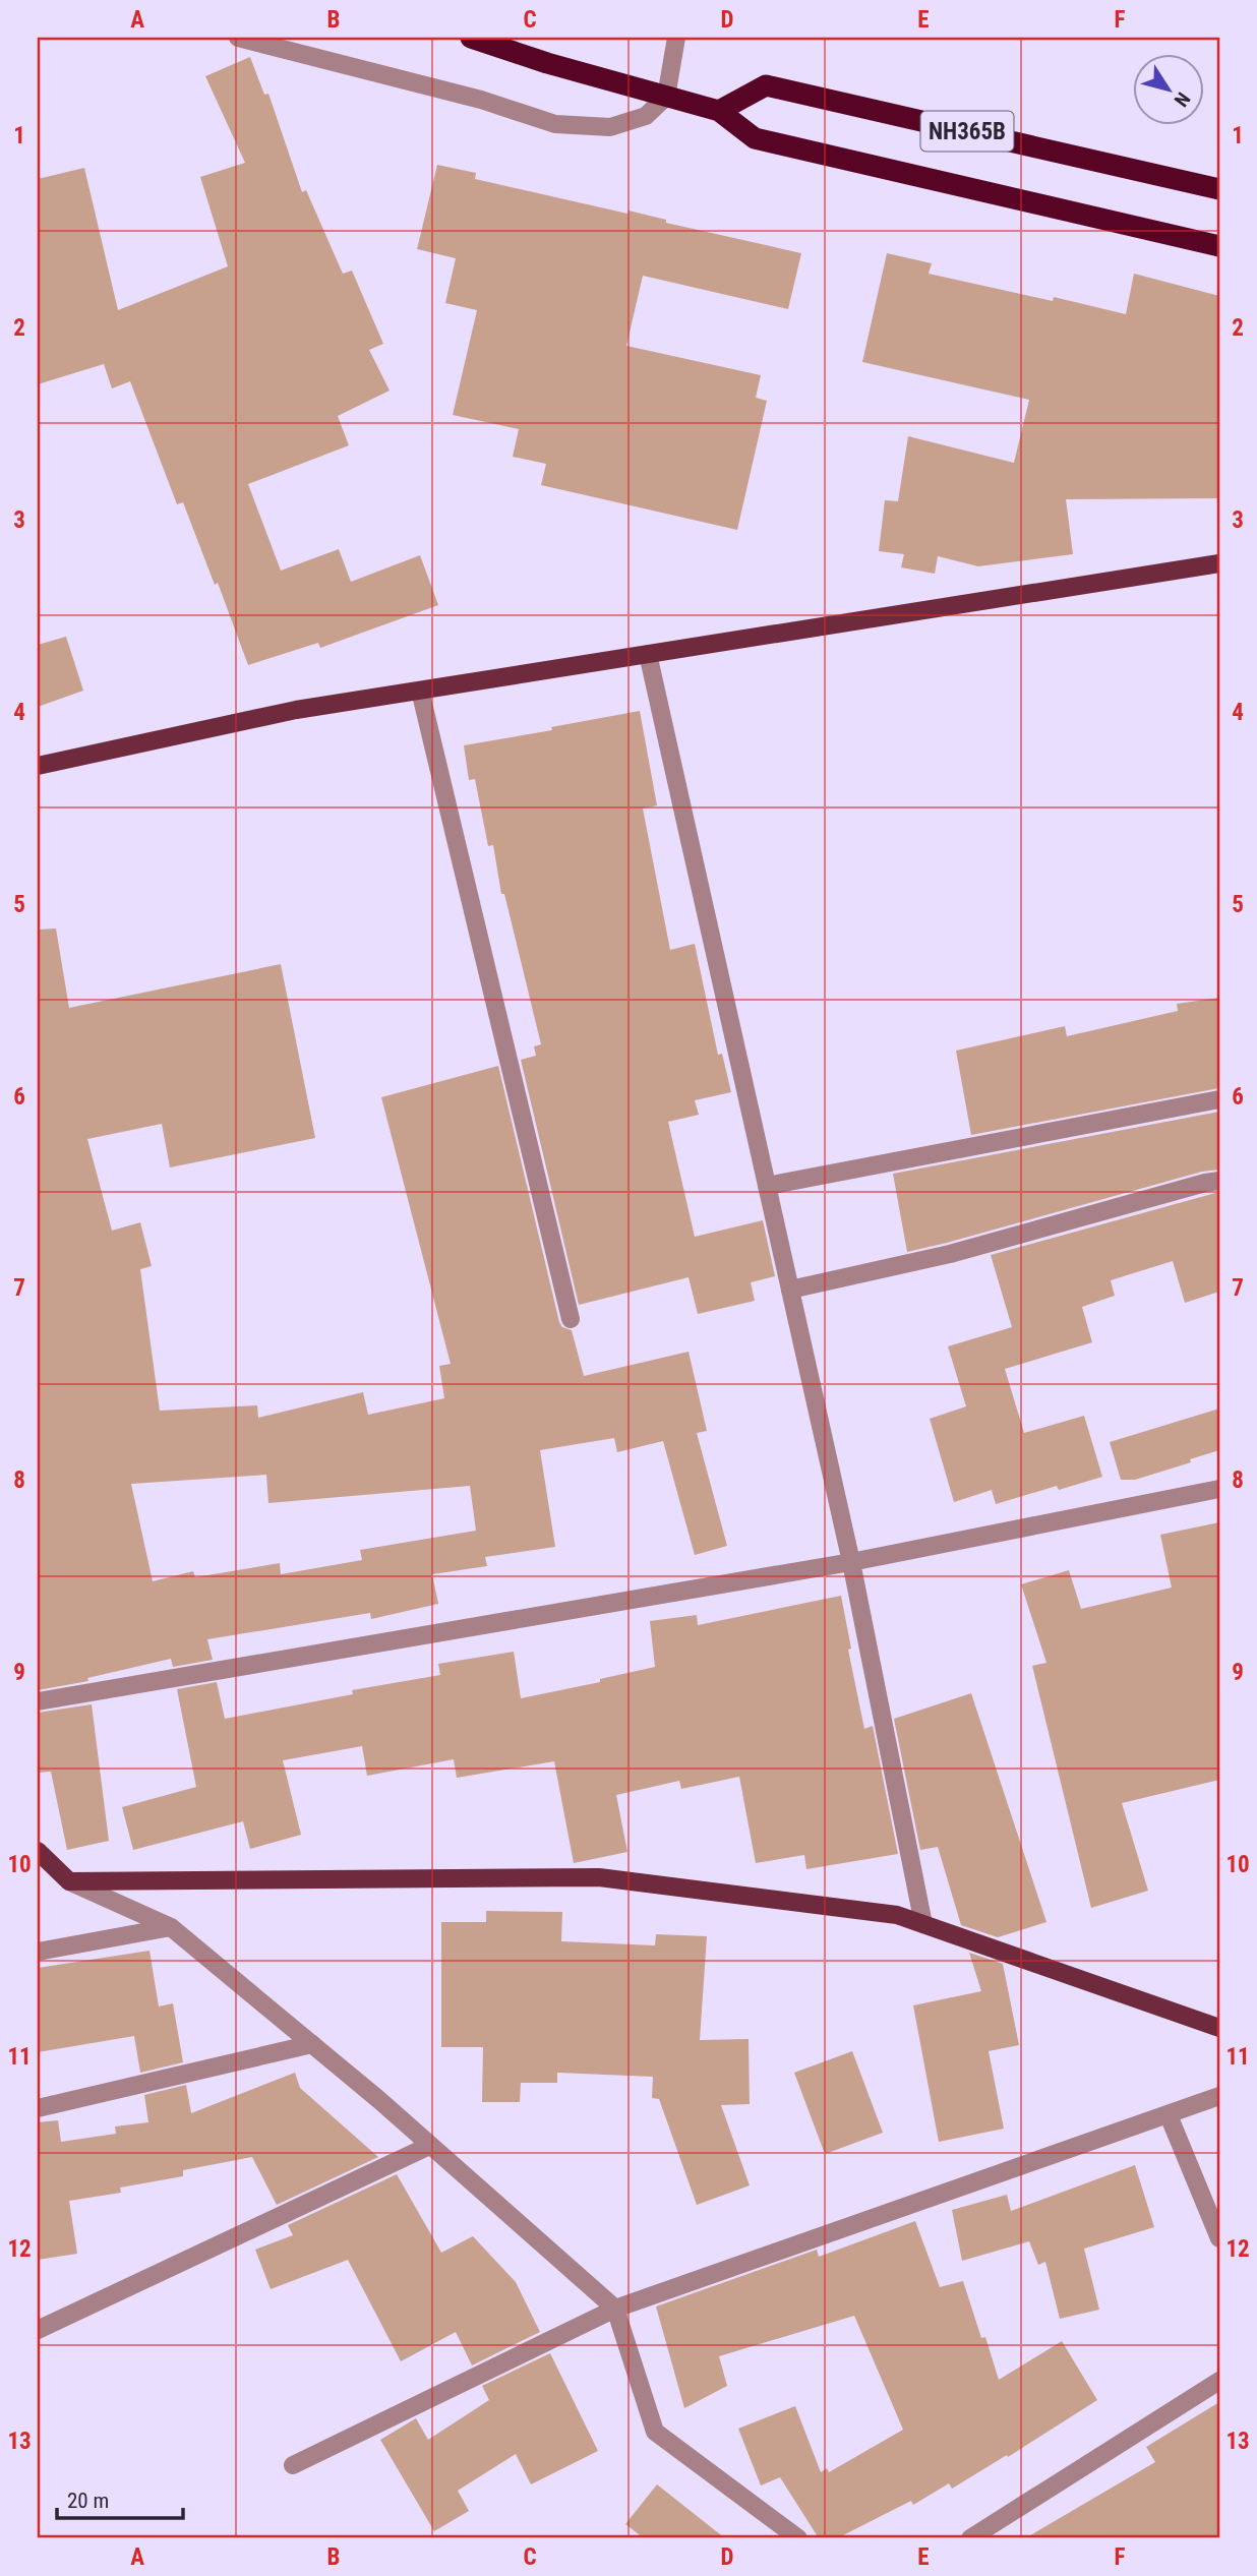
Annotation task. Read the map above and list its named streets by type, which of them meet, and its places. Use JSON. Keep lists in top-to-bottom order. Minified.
{"streets":{"highway":["NH365B"]},"scale_bar":"20 m","north":"bottom right","grid":{"columns":["A","B","C","D","E","F"],"rows":["1","2","3","4","5","6","7","8","9","10","11","12","13"]}}
